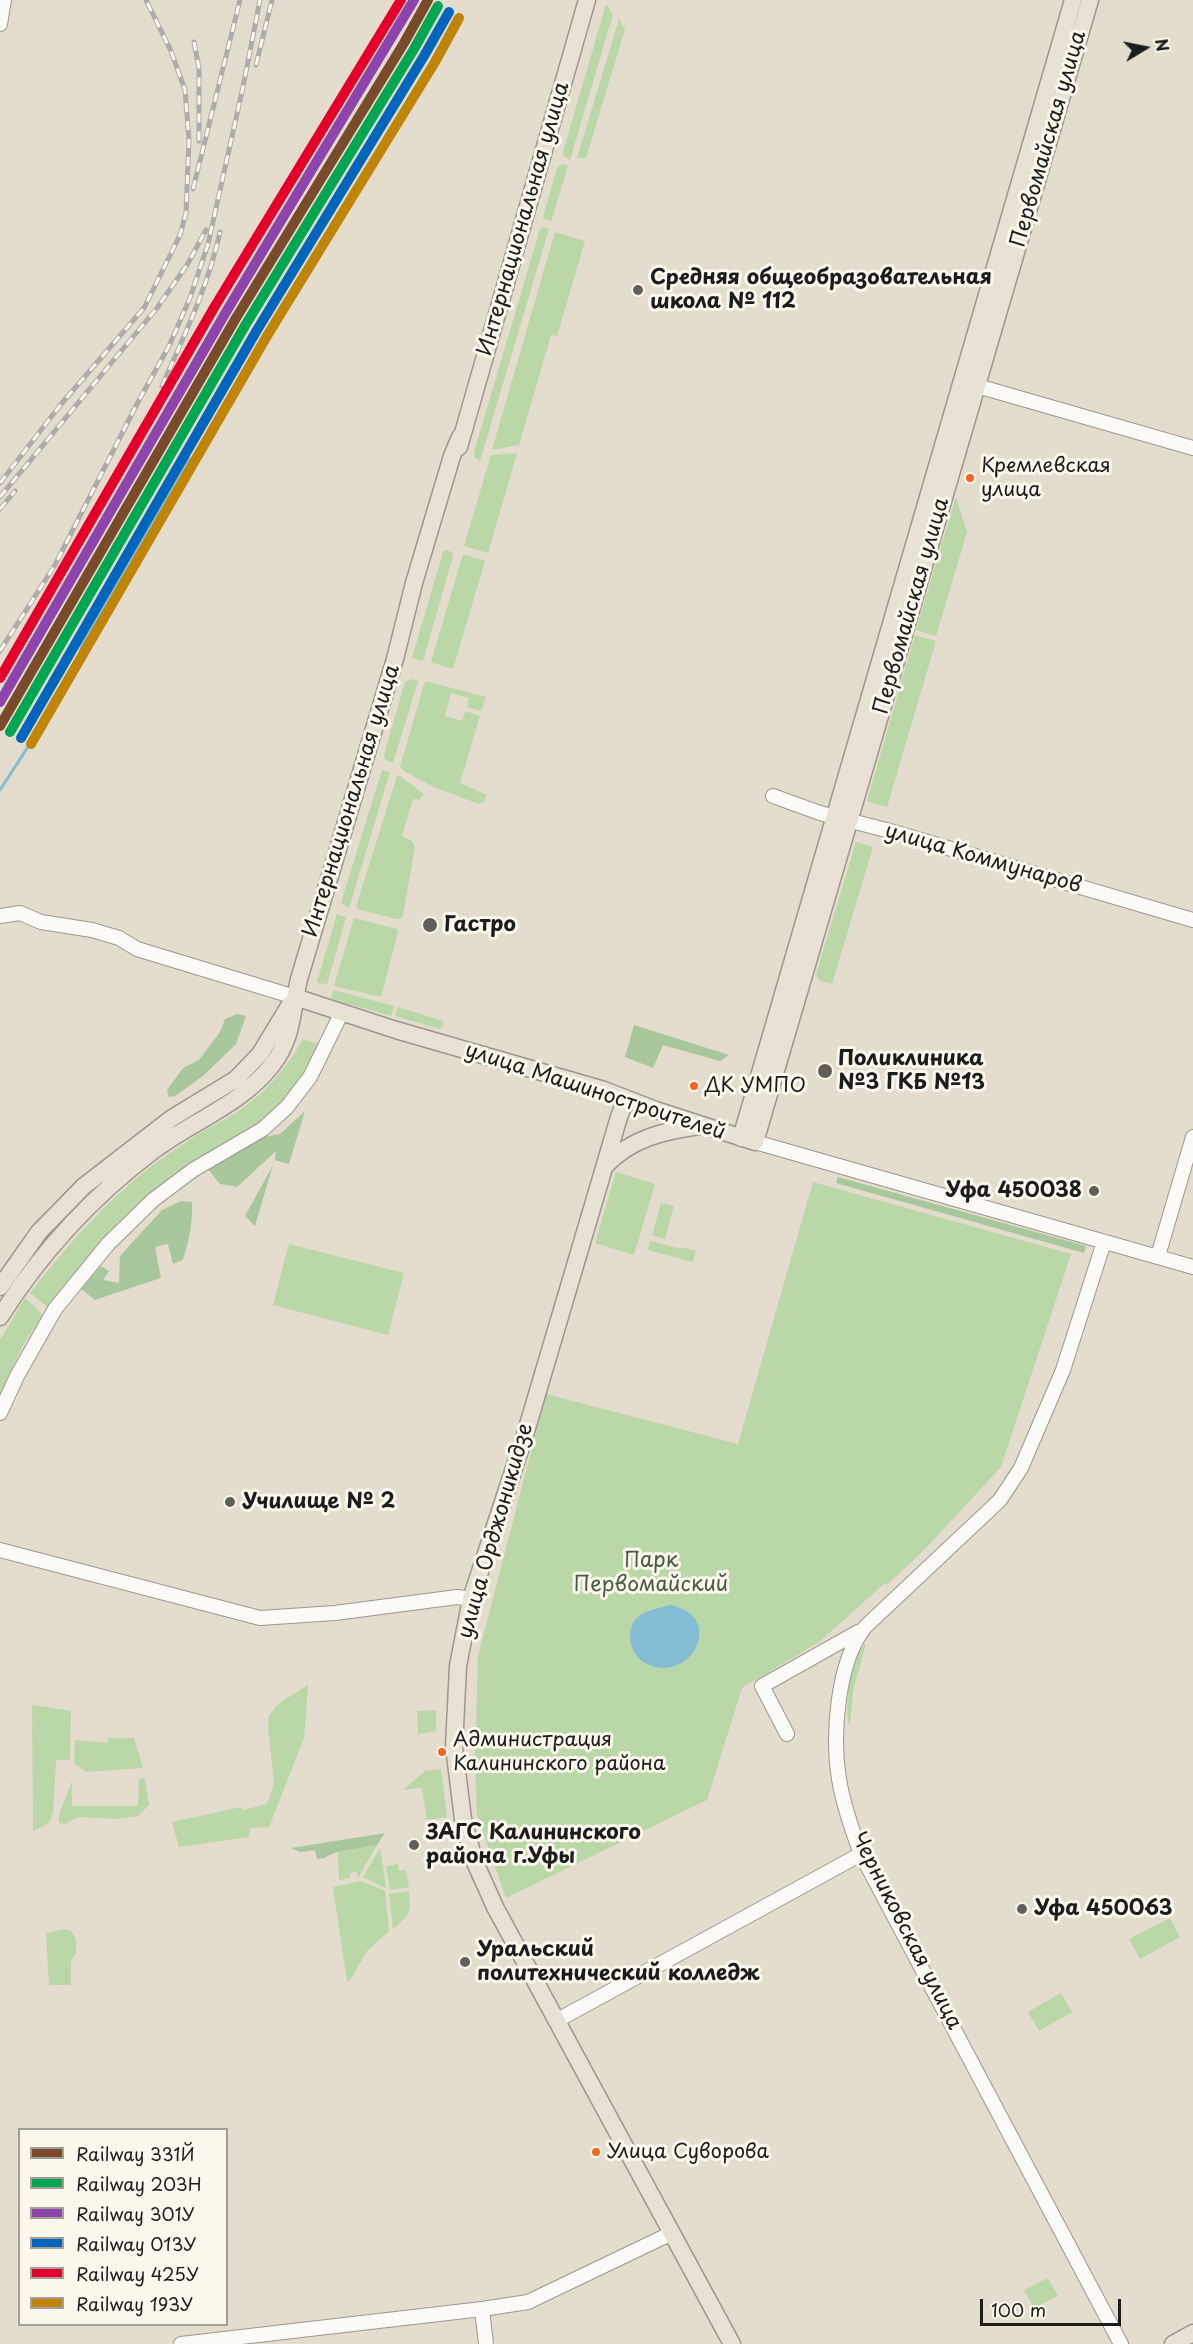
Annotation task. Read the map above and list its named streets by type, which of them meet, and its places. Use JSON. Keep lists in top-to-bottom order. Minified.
{"streets":{"main road":["Первомайская улица","Интернациональная улица","улица Машиностроителей","улица Орджоникидзе"],"street":["улица Коммунаров","Черниковская улица"]},"crossings":[["Первомайская улица","улица Коммунаров"],["Первомайская улица","улица Машиностроителей"],["Интернациональная улица","улица Машиностроителей"],["улица Машиностроителей","улица Орджоникидзе"],["улица Машиностроителей","Черниковская улица"]],"parks":["Парк Первомайский"],"places":["Средняя общеобразовательная школа № 112","Кремлевская улица","Гастро","Поликлиника №3 ГКБ №13","ДК УМПО","Уфа 450038","Училище № 2","Администрация Калининского района","ЗАГС Калининского района г.Уфы","Уфа 450063","Уральский политехнический колледж","Улица Суворова"],"lines":["rail line 331Й","rail line 301У","rail line 425У","rail line 203Н","rail line 013У","rail line 193У"],"legend":["Railway 331Й","Railway 203Н","Railway 301У","Railway 013У","Railway 425У","Railway 193У"],"scale_bar":"100 m","north":"right"}
